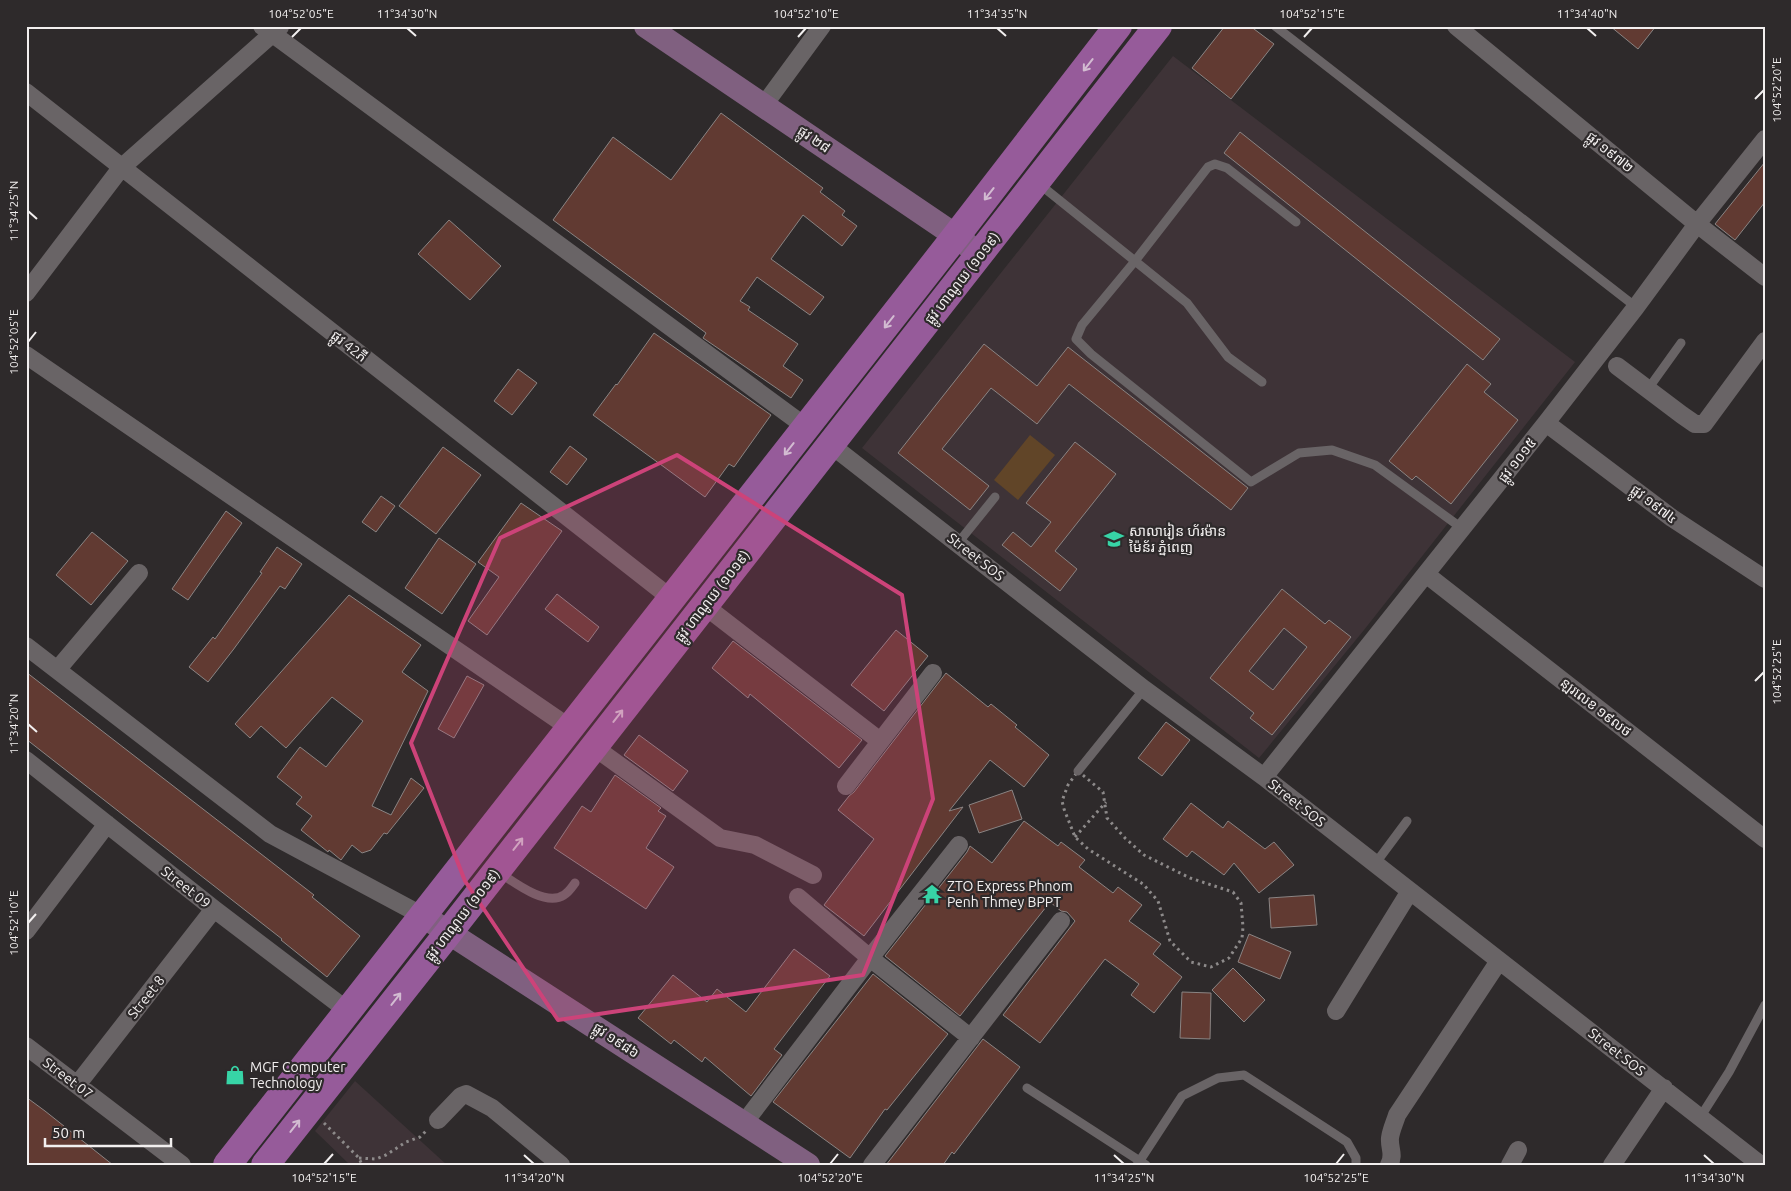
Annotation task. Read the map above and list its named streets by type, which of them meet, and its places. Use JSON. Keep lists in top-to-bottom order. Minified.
{"streets":{"main road":["ផ្លូវ ២៨","ផ្លូវ ហាណូយ (១០១៩)","ផ្លូវ ១៩៨៦"],"street":["ផ្លូវ ១៩៧២","ផ្លូវ 42ភី","ផ្លូវ ១០១៥","ផ្លូវ ១៩៧៤","Street SOS","ន្ឡរលេខ ១៩លថ","Street 09","Street 8","Street 07"]},"crossings":[["ផ្លូវ ២៨","ផ្លូវ ហាណូយ (១០១៩)"],["ផ្លូវ ១៩៧២","ផ្លូវ ១០១៥"],["ផ្លូវ ហាណូយ (១០១៩)","Street SOS"],["ផ្លូវ ហាណូយ (១០១៩)","ផ្លូវ ១៩៨៦"],["ផ្លូវ ១០១៥","ផ្លូវ ១៩៧៤"],["ផ្លូវ ១០១៥","Street SOS"],["ផ្លូវ ១០១៥","ន្ឡរលេខ ១៩លថ"],["Street 09","Street 8"],["Street 8","Street 07"]],"places":{"school or university":["សាលារៀន ហ័រម៉ាន ម៉ៃន័រ ភ្នំពេញ"],"temple":["ZTO Express Phnom Penh Thmey BPPT"],"shop":["MGF Computer Technology"]},"scale_bar":"50 m","coordinates":["104°52'05\"E","11°34'30\"N","104°52'10\"E","11°34'35\"N","104°52'15\"E","11°34'40\"N","104°52'20\"E","11°34'25\"N","104°52'25\"E","11°34'20\"N"]}
